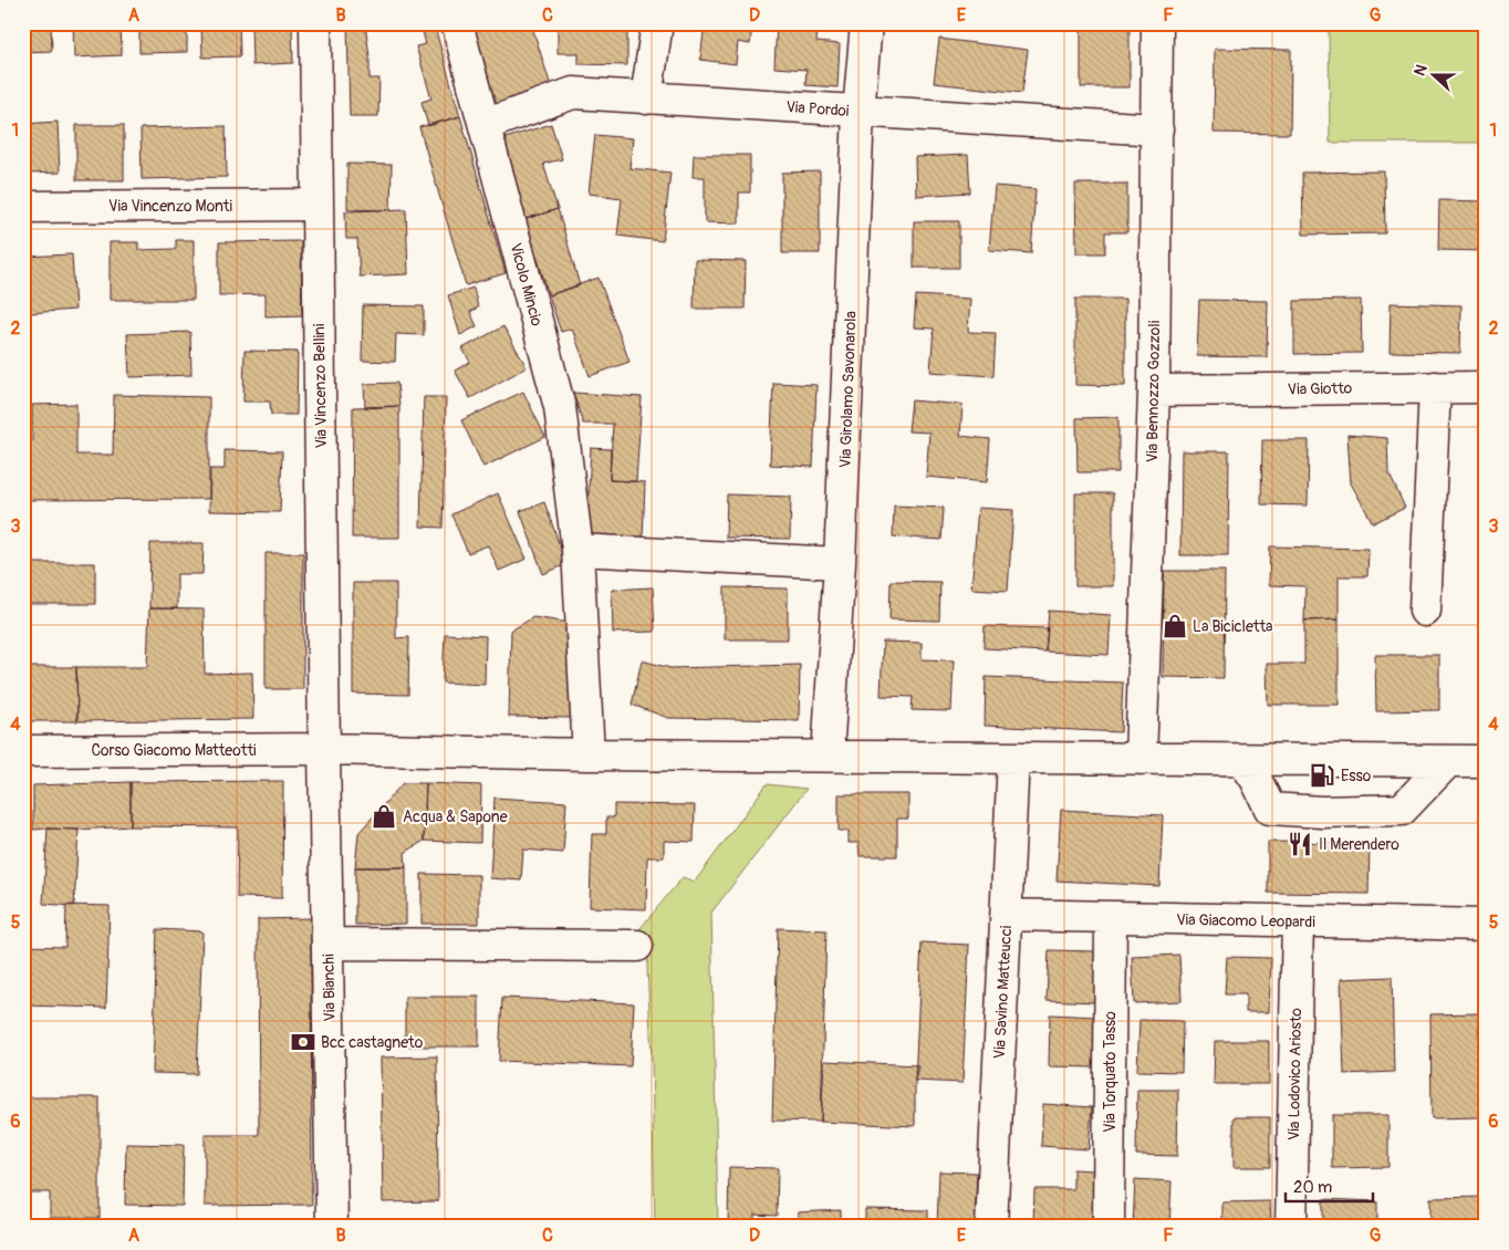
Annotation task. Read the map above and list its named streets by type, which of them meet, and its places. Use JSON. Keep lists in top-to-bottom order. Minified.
{"streets":{"street":["Via Pordoi","Via Vincenzo Monti","Vicolo Mincio","Via Vincenzo Bellini","Via Giotto","Via Girolamo Savonarola","Via Bennozzo Gozzoli","Corso Giacomo Matteotti","Via Giacomo Leopardi","Via Bianchi","Via Savino Matteucci","Via Torquato Tasso","Via Lodovico Ariosto"]},"crossings":[["Via Pordoi","Vicolo Mincio"],["Via Pordoi","Via Girolamo Savonarola"],["Via Pordoi","Via Bennozzo Gozzoli"],["Via Vincenzo Monti","Via Vincenzo Bellini"],["Vicolo Mincio","Corso Giacomo Matteotti"],["Via Vincenzo Bellini","Corso Giacomo Matteotti"],["Via Vincenzo Bellini","Via Bianchi"],["Via Giotto","Via Bennozzo Gozzoli"],["Via Girolamo Savonarola","Corso Giacomo Matteotti"],["Via Bennozzo Gozzoli","Corso Giacomo Matteotti"],["Corso Giacomo Matteotti","Via Bianchi"],["Corso Giacomo Matteotti","Via Savino Matteucci"],["Via Giacomo Leopardi","Via Savino Matteucci"],["Via Giacomo Leopardi","Via Torquato Tasso"],["Via Giacomo Leopardi","Via Lodovico Ariosto"]],"places":{"shop":["La Bicicletta","Acqua & Sapone"],"fuel station":["Esso"],"restaurant":["Il Merendero"],"bank":["Bcc castagneto"]},"scale_bar":"20 m","north":"left","grid":{"columns":["A","B","C","D","E","F","G"],"rows":["1","2","3","4","5","6"]}}
